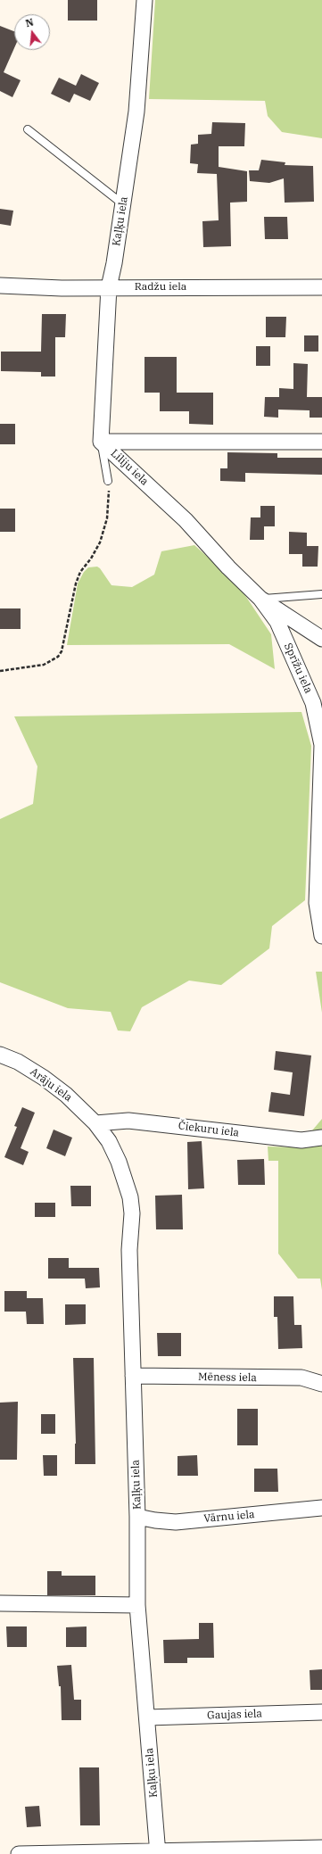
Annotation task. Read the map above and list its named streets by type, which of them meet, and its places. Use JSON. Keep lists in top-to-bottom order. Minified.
{"streets":{"street":["Kaļķu iela","Radžu iela","Liliju iela","Sprīžu iela","Arāju iela","Čiekuru iela","Mēness iela","Vārnu iela","Gaujas iela"]},"crossings":[["Kaļķu iela","Radžu iela"],["Kaļķu iela","Liliju iela"],["Kaļķu iela","Arāju iela"],["Kaļķu iela","Čiekuru iela"],["Kaļķu iela","Mēness iela"],["Kaļķu iela","Vārnu iela"],["Kaļķu iela","Gaujas iela"],["Liliju iela","Sprīžu iela"],["Arāju iela","Čiekuru iela"]],"north":"top"}
